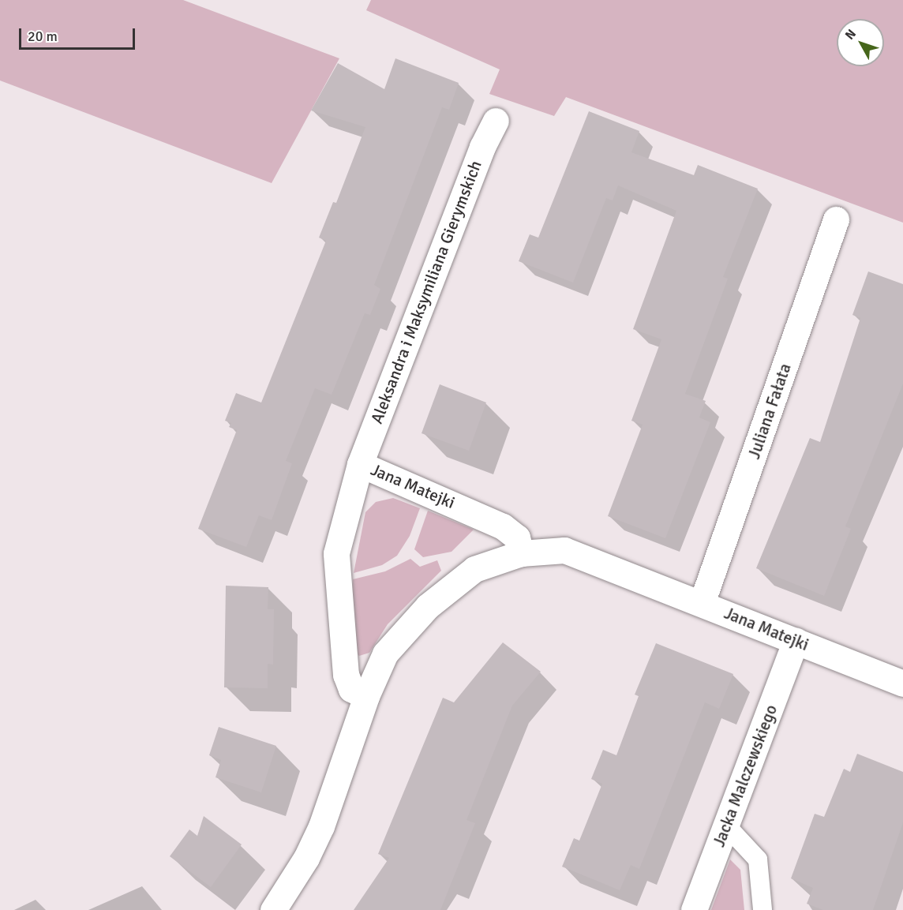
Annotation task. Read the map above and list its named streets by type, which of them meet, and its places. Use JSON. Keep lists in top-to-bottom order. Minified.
{"streets":{"street":["Aleksandra i Maksymiliana Gierymskich","Juliana Fałata","Jana Matejki","Jacka Malczewskiego"]},"crossings":[["Aleksandra i Maksymiliana Gierymskich","Jana Matejki"],["Juliana Fałata","Jana Matejki"],["Jana Matejki","Jacka Malczewskiego"]],"scale_bar":"20 m","north":"top left"}
